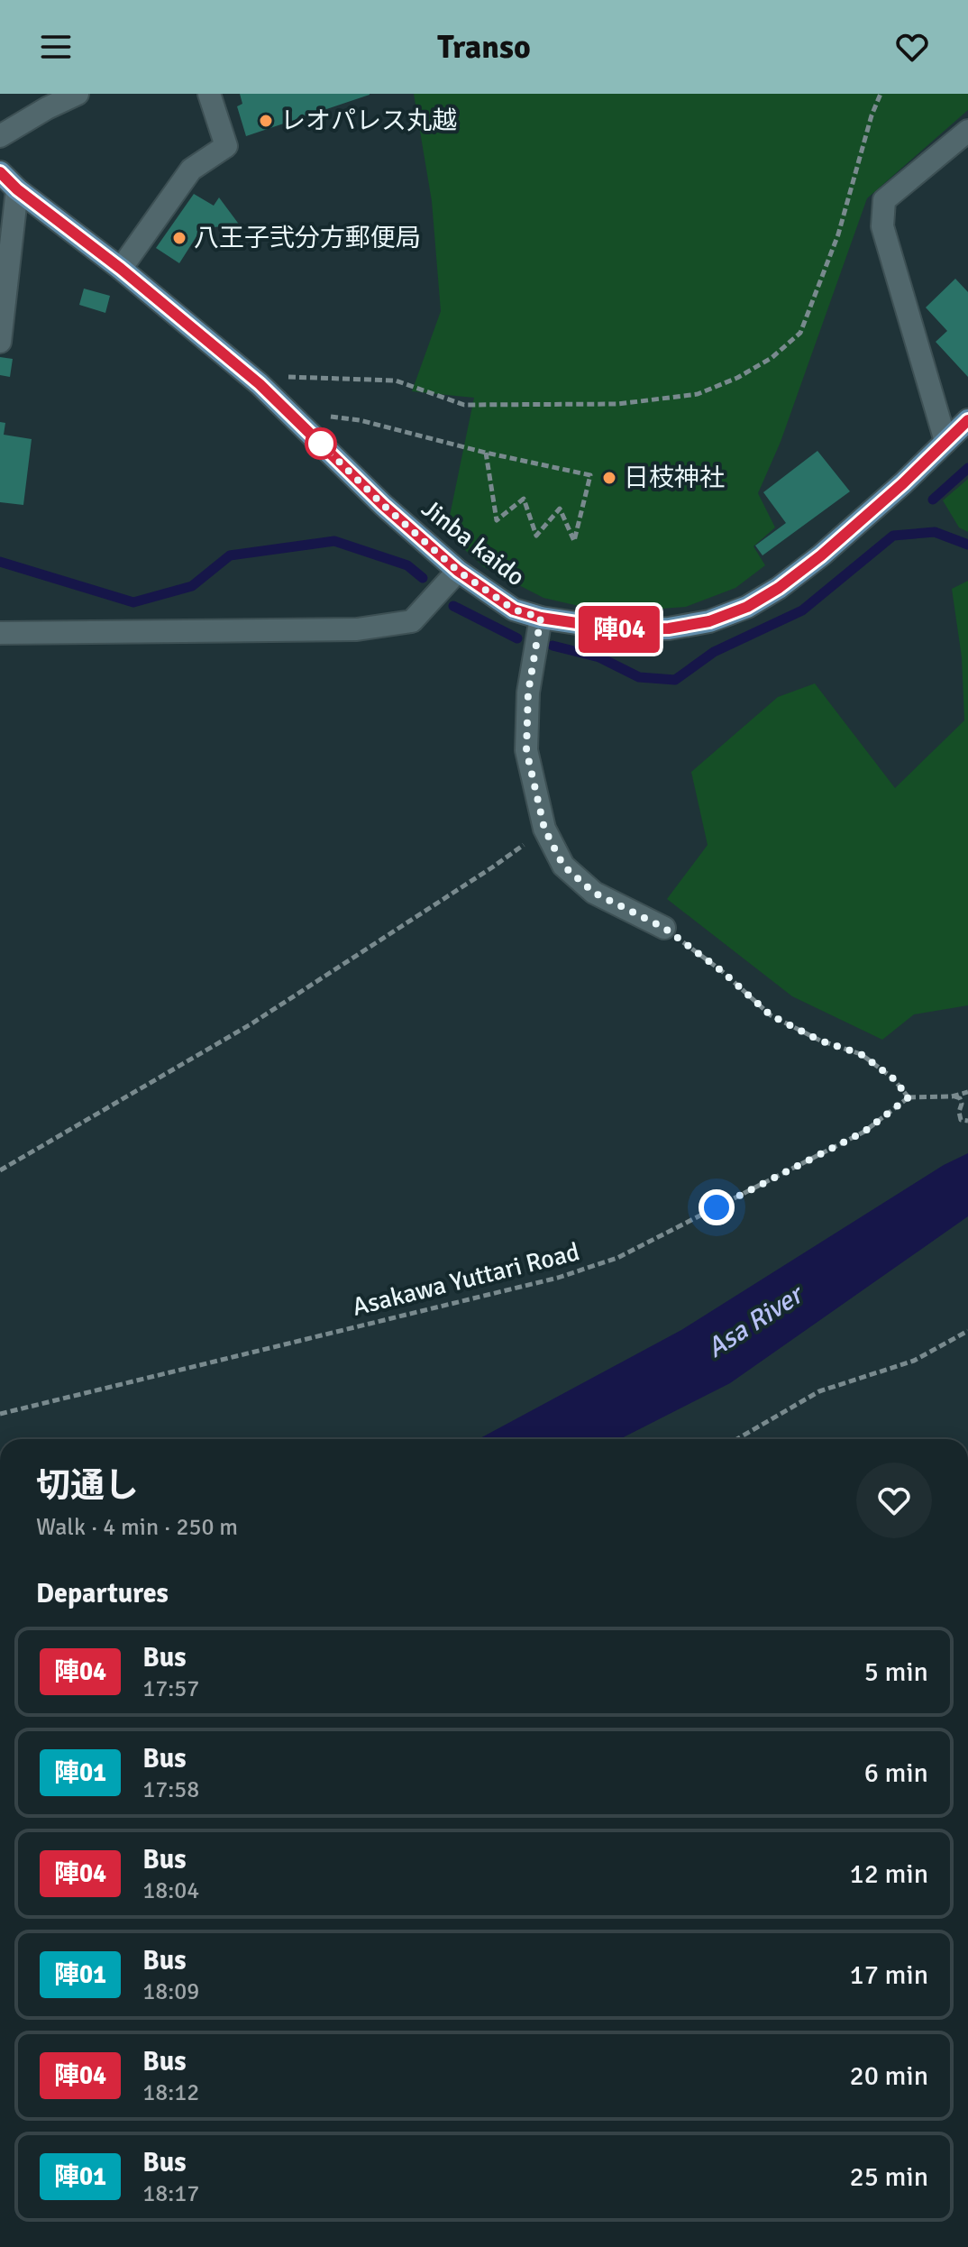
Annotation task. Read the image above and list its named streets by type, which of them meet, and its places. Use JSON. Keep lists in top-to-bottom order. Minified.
{"streets":{"main road":["Jinba kaido"],"path":["Asakawa Yuttari Road"]},"water":["Asa River"],"places":["レオパレス丸越","八王子弐分方郵便局","日枝神社"],"lines":["bus line 陣04"],"page":{"header":"Transo","on_map":"陣04","heading":[["切通し","Walk · 4 min · 250 m"],"Departures"],"list":[{"mark":"陣04","name":"Bus","note":"17:57","value":"5 min"},{"mark":"陣01","name":"Bus","note":"17:58","value":"6 min"},{"mark":"陣04","name":"Bus","note":"18:04","value":"12 min"},{"mark":"陣01","name":"Bus","note":"18:09","value":"17 min"},{"mark":"陣04","name":"Bus","note":"18:12","value":"20 min"},{"mark":"陣01","name":"Bus","note":"18:17","value":"25 min"}]}}
